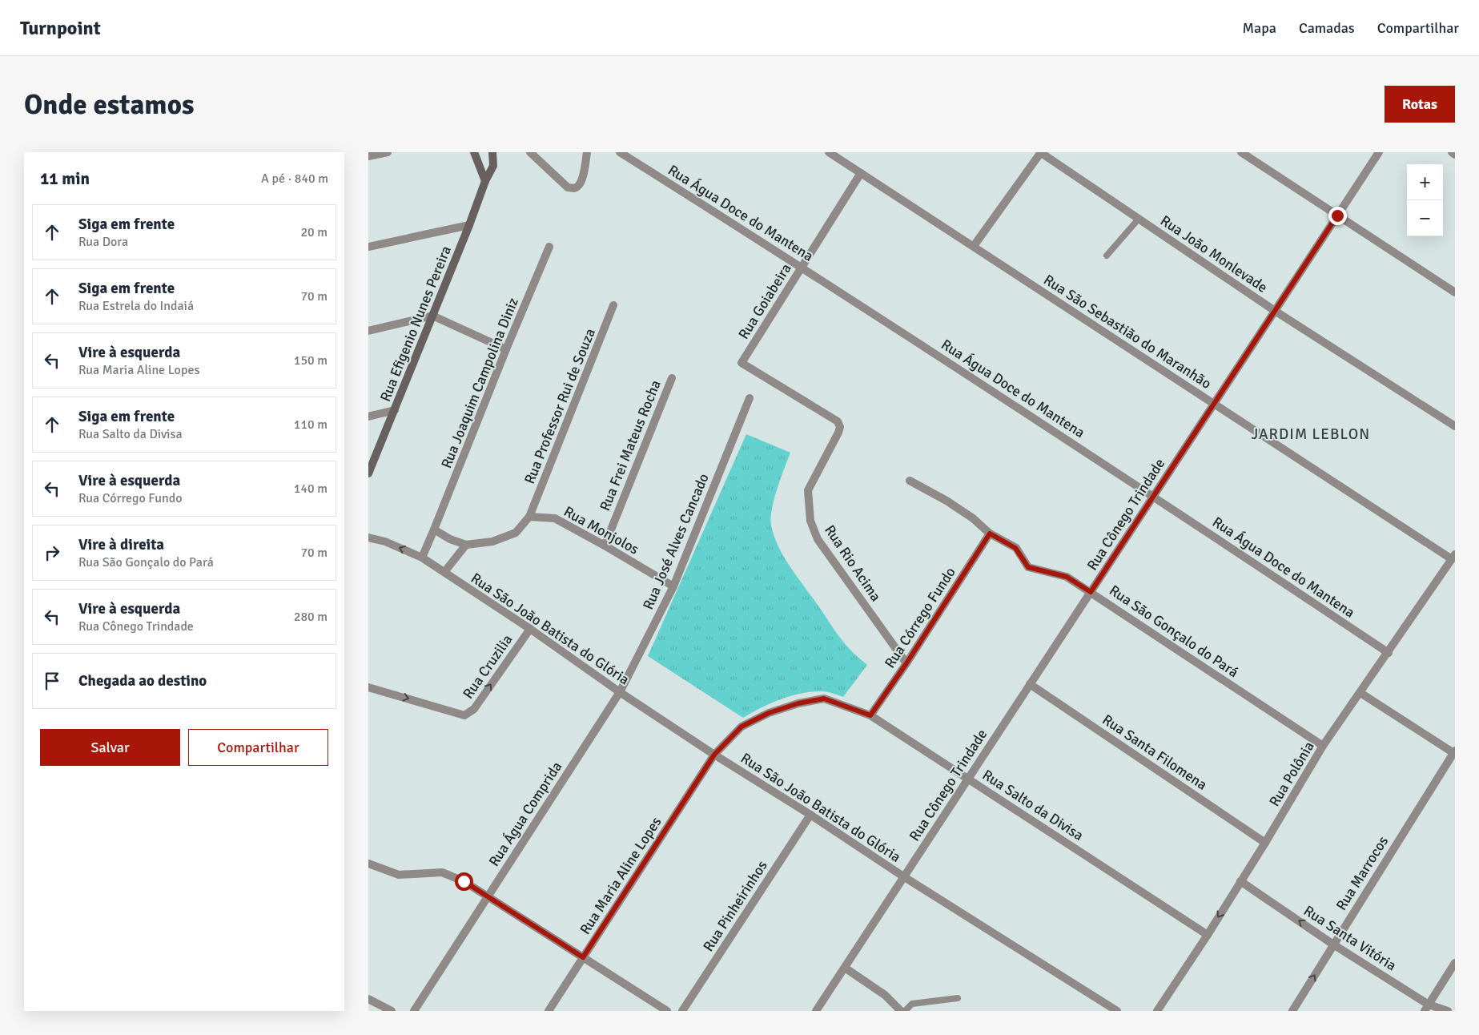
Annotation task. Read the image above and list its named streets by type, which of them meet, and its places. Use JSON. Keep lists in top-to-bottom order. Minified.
{"streets":{"street":["Rua Água Doce do Mantena","Rua João Monlevade","Rua Goiabeira","Rua Efigenio Nunes Pereira","Rua São Sebastião do Maranhão","Rua Joaquim Campolina Diniz","Rua Professor Rui de Souza","Rua Frei Mateus Rocha","Rua Cônego Trindade","Rua Monjolos","Rua José Alves Cancado","Rua Rio Acima","Rua Córrego Fundo","Rua São João Batista do Glória","Rua São Gonçalo do Pará","Rua Cruzilia","Rua Santa Filomena","Rua Polônia","Rua Salto da Divisa","Rua Água Comprida","Rua Marrocos","Rua Maria Aline Lopes","Rua Pinheirinhos","Rua Santa Vitória"]},"crossings":[["Rua Água Doce do Mantena","Rua Goiabeira"],["Rua Água Doce do Mantena","Rua Cônego Trindade"],["Rua Água Doce do Mantena","Rua Polônia"],["Rua João Monlevade","Rua Cônego Trindade"],["Rua Goiabeira","Rua São Sebastião do Maranhão"],["Rua Goiabeira","Rua Rio Acima"],["Rua São Sebastião do Maranhão","Rua Cônego Trindade"],["Rua São Sebastião do Maranhão","Rua Polônia"],["Rua Professor Rui de Souza","Rua Monjolos"],["Rua Frei Mateus Rocha","Rua Monjolos"],["Rua Cônego Trindade","Rua São João Batista do Glória"],["Rua Cônego Trindade","Rua São Gonçalo do Pará"],["Rua Cônego Trindade","Rua Santa Filomena"],["Rua Cônego Trindade","Rua Salto da Divisa"],["Rua Monjolos","Rua José Alves Cancado"],["Rua José Alves Cancado","Rua São João Batista do Glória"],["Rua José Alves Cancado","Rua Água Comprida"],["Rua Rio Acima","Rua Córrego Fundo"],["Rua Córrego Fundo","Rua São Gonçalo do Pará"],["Rua Córrego Fundo","Rua Salto da Divisa"],["Rua São João Batista do Glória","Rua Cruzilia"],["Rua São João Batista do Glória","Rua Salto da Divisa"],["Rua São João Batista do Glória","Rua Água Comprida"],["Rua São João Batista do Glória","Rua Maria Aline Lopes"],["Rua São João Batista do Glória","Rua Pinheirinhos"],["Rua São Gonçalo do Pará","Rua Polônia"],["Rua Santa Filomena","Rua Polônia"],["Rua Polônia","Rua Salto da Divisa"],["Rua Polônia","Rua Santa Vitória"],["Rua Salto da Divisa","Rua Maria Aline Lopes"],["Rua Marrocos","Rua Santa Vitória"]],"one_way":["Rua Cruzilia","Rua Santa Vitória"],"districts":["JARDIM LEBLON"],"page":{"header":"Turnpoint","nav":["Mapa","Camadas","Compartilhar"],"buttons":["Rotas",["Salvar","Compartilhar"]],"title":"Onde estamos","heading":["11 min","A pé · 840 m"],"map_buttons":["+","−"],"list":[["Siga em frente","Rua Dora","20 m"],["Siga em frente","Rua Estrela do Indaiá","70 m"],["Vire à esquerda","Rua Maria Aline Lopes","150 m"],["Siga em frente","Rua Salto da Divisa","110 m"],["Vire à esquerda","Rua Córrego Fundo","140 m"],["Vire à direita","Rua São Gonçalo do Pará","70 m"],["Vire à esquerda","Rua Cônego Trindade","280 m"],"Chegada ao destino"]}}
